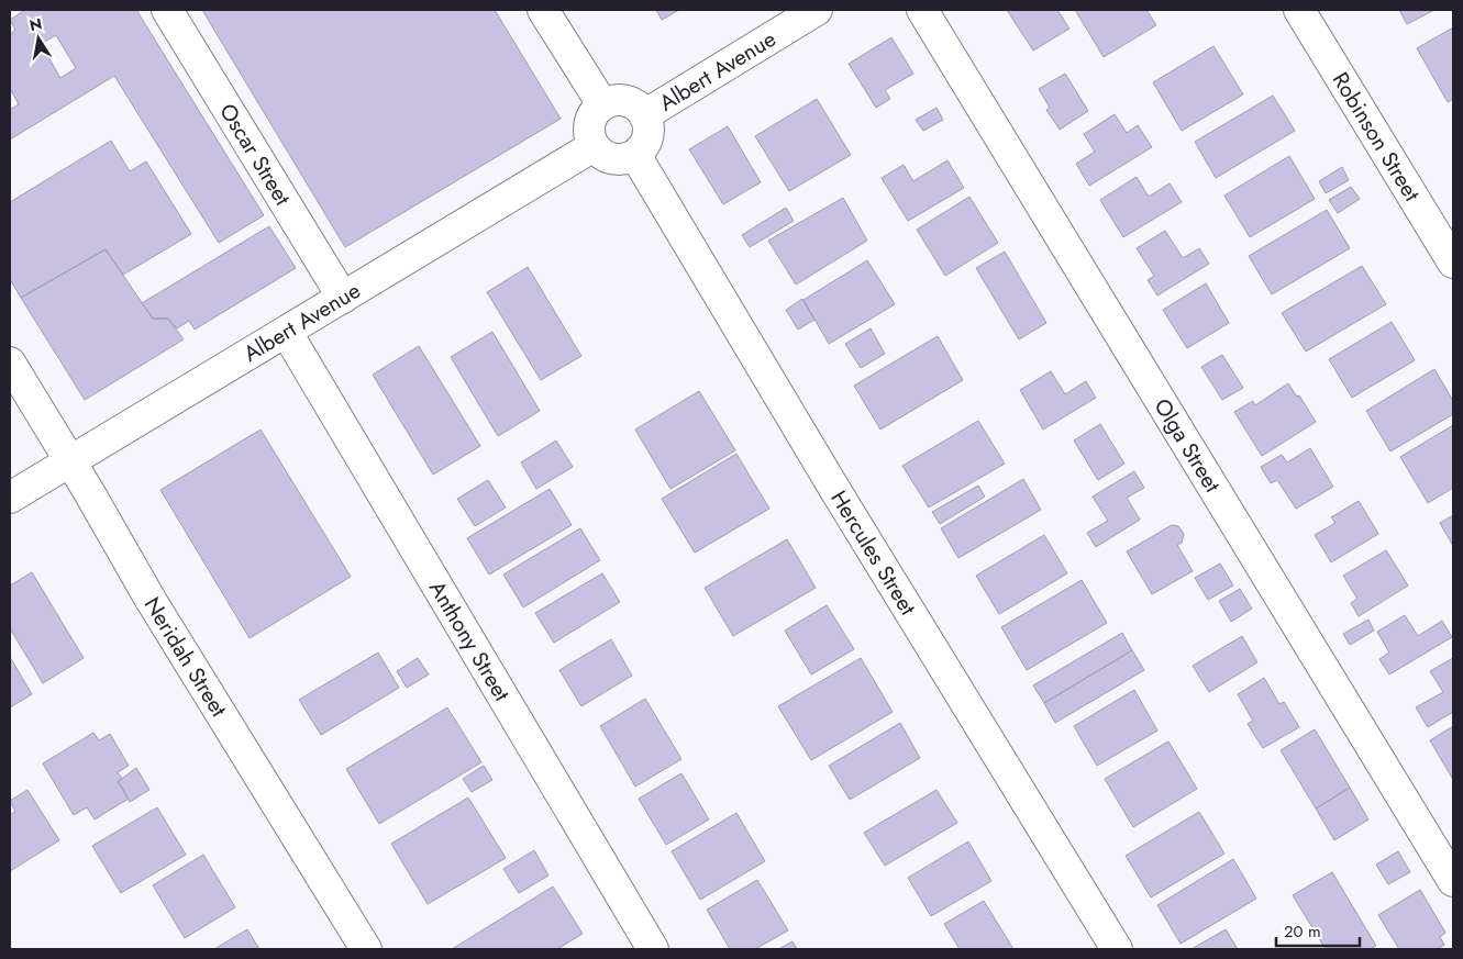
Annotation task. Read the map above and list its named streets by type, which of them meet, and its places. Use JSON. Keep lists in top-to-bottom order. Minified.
{"streets":{"street":["Albert Avenue","Robinson Street","Oscar Street","Olga Street","Hercules Street","Anthony Street","Neridah Street"]},"crossings":[["Albert Avenue","Oscar Street"],["Albert Avenue","Hercules Street"],["Albert Avenue","Anthony Street"],["Albert Avenue","Neridah Street"]],"scale_bar":"20 m","north":"top"}
